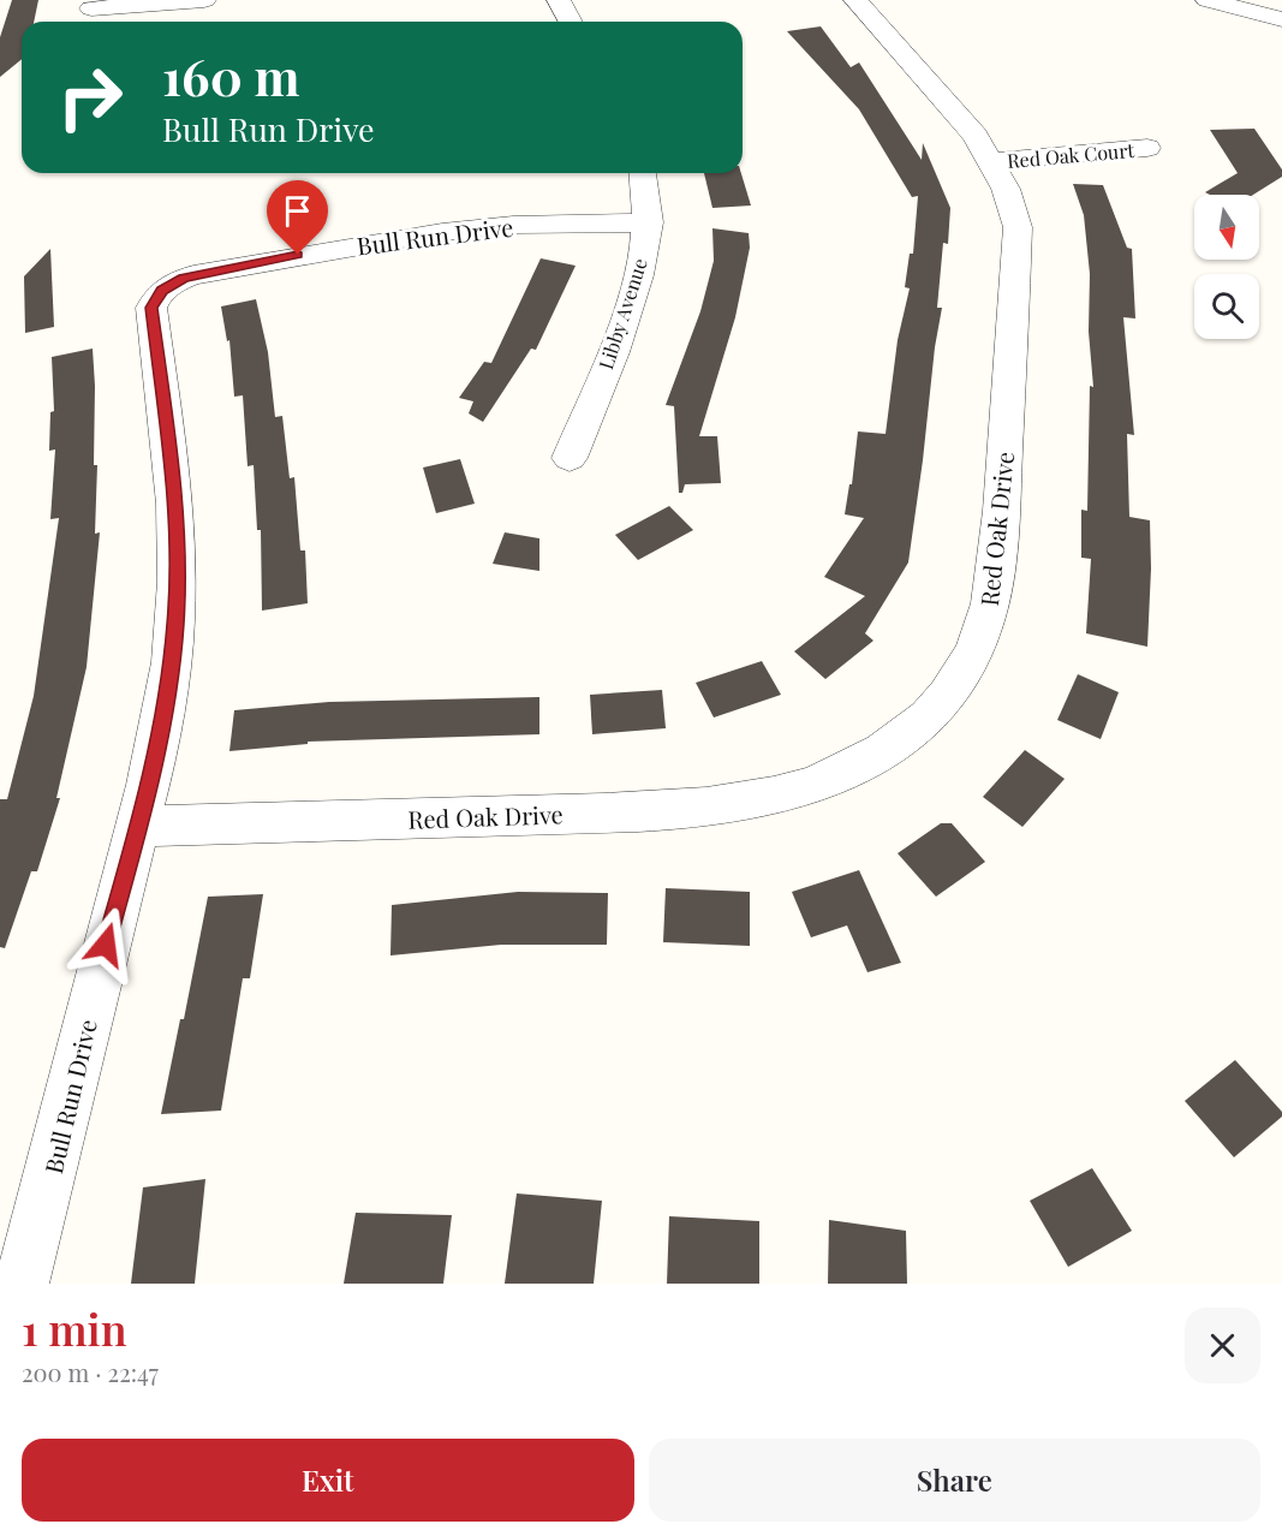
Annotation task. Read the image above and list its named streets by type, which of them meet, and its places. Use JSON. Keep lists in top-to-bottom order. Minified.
{"streets":{"street":["Red Oak Court","Bull Run Drive","Libby Avenue","Red Oak Drive"]},"crossings":[["Red Oak Court","Red Oak Drive"],["Bull Run Drive","Libby Avenue"],["Bull Run Drive","Red Oak Drive"]],"north":"bottom","page":{"turn":["160 m","Bull Run Drive"],"heading":["1 min","200 m · 22:47"],"buttons":["Exit","Share"]}}
